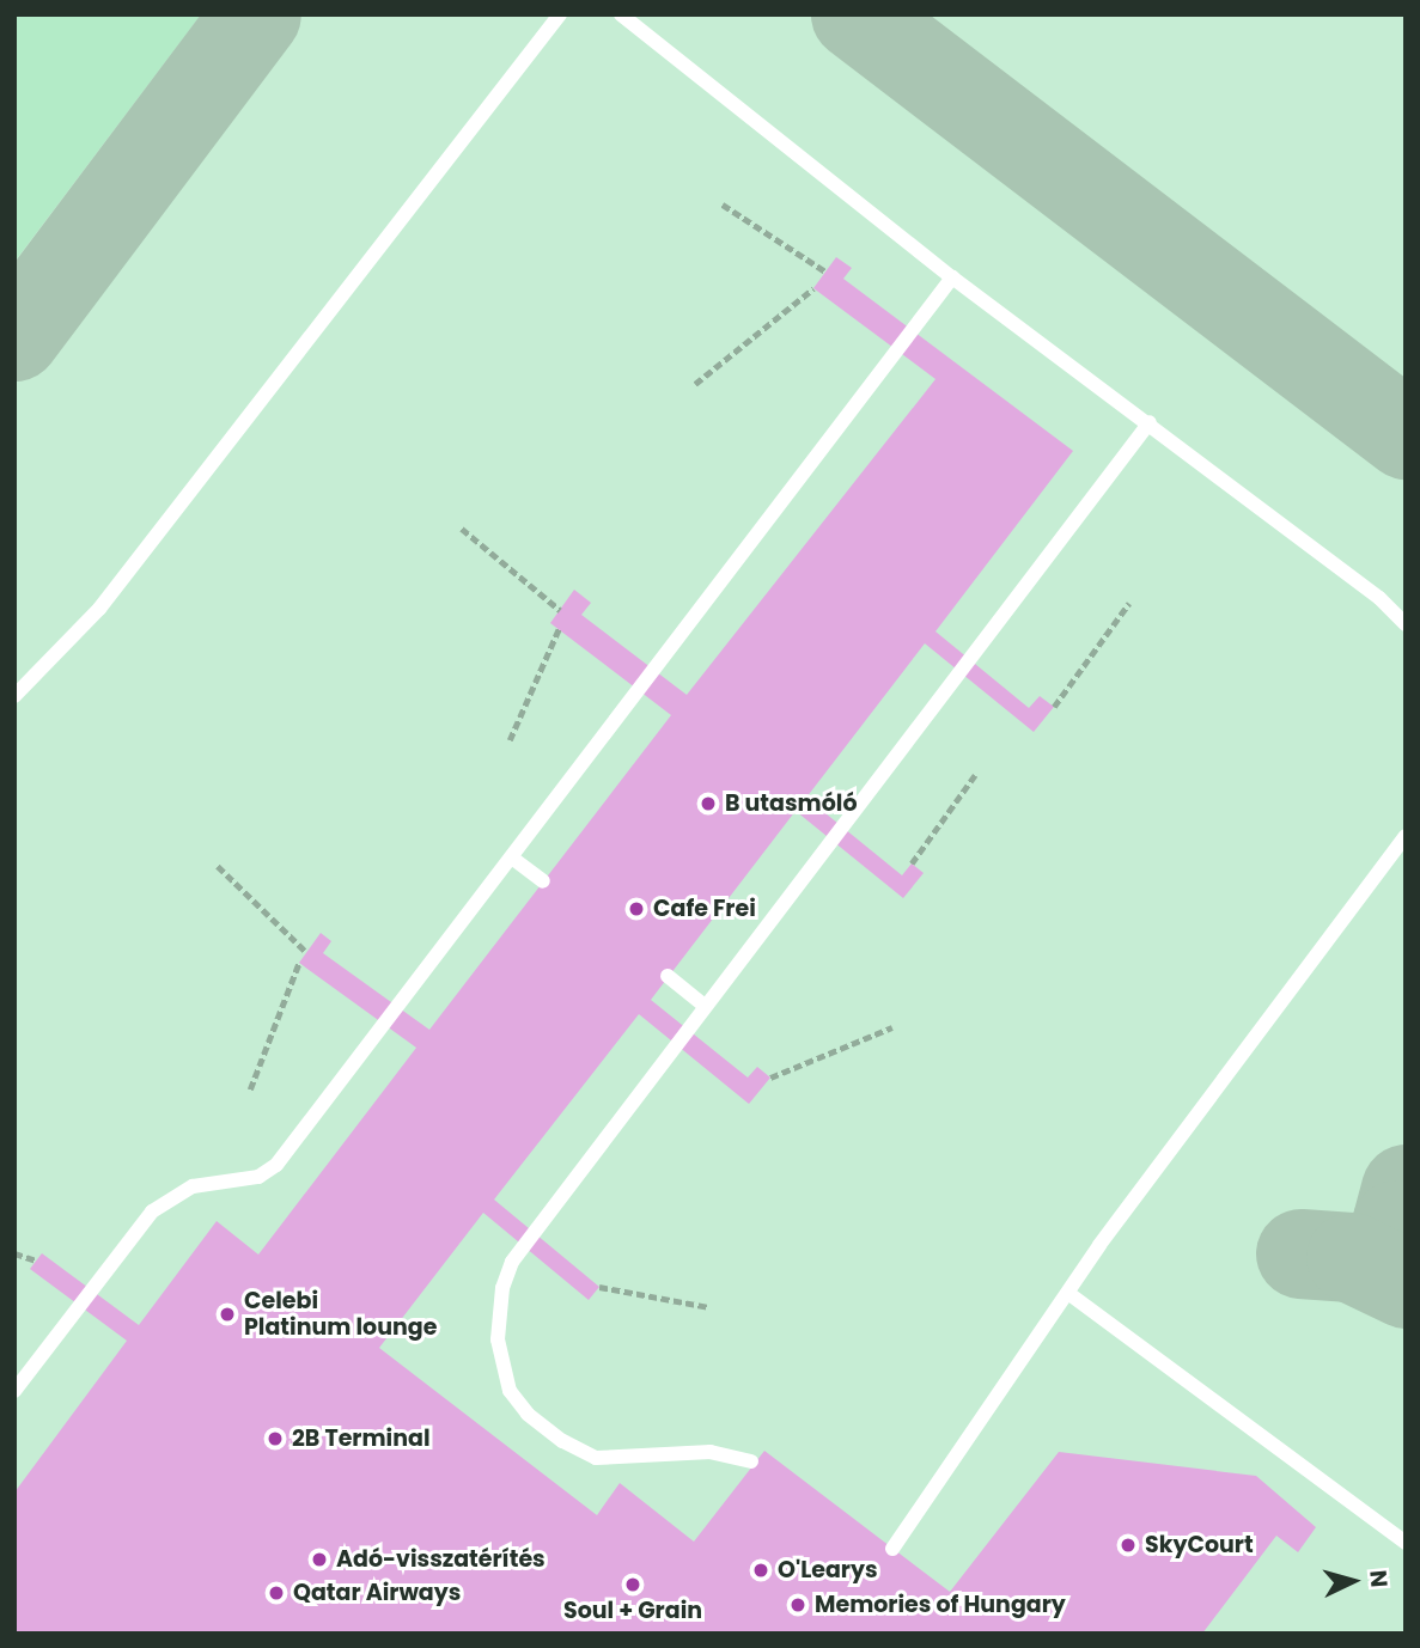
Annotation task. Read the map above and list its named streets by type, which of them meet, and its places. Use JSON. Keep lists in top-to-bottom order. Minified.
{"places":["B utasmóló","Cafe Frei","Celebi Platinum lounge","2B Terminal","SkyCourt","Adó-visszatérítés","O'Learys","Soul + Grain","Qatar Airways","Memories of Hungary"],"north":"right"}
